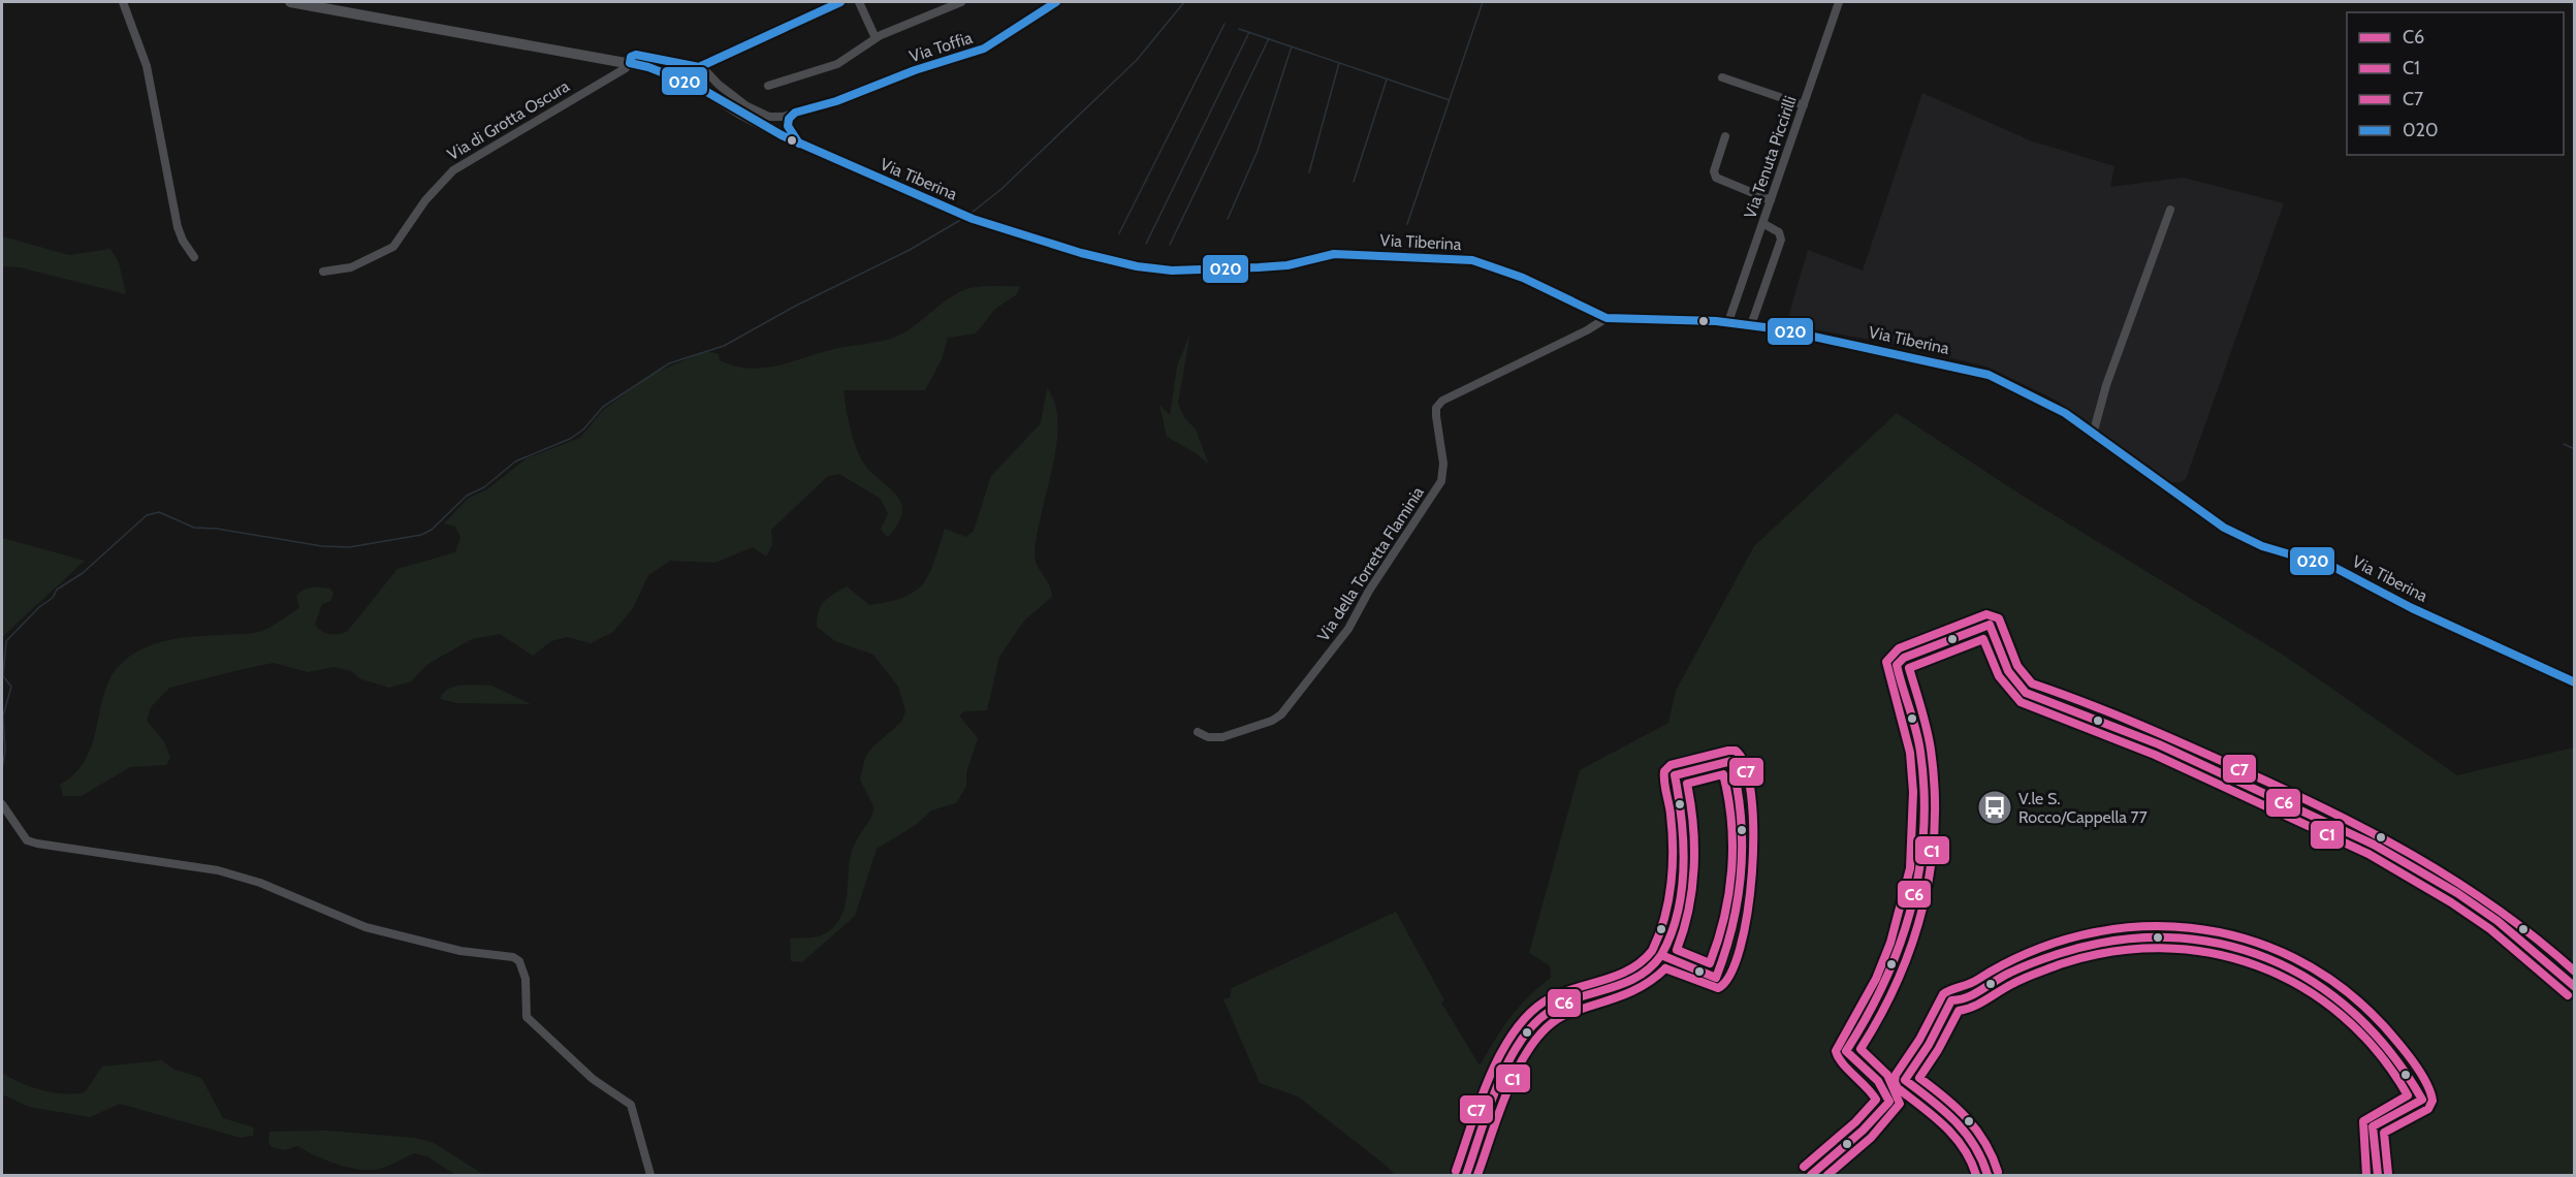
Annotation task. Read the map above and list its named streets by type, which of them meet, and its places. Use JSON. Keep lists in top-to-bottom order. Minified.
{"streets":{"main road":["Via Tiberina"],"street":["Via Toffia","Via di Grotta Oscura","Via Tenuta Piccirilli","Via della Torretta Flaminia"]},"crossings":[["Via di Grotta Oscura","Via Tiberina"],["Via Tenuta Piccirilli","Via Tiberina"],["Via Tiberina","Via della Torretta Flaminia"]],"places":{"bus stop":["V.le S. Rocco/Cappella 77"]},"lines":["transit line 020","transit line C7","transit line C6","transit line C1"],"legend":["C6","C1","C7","020"]}
